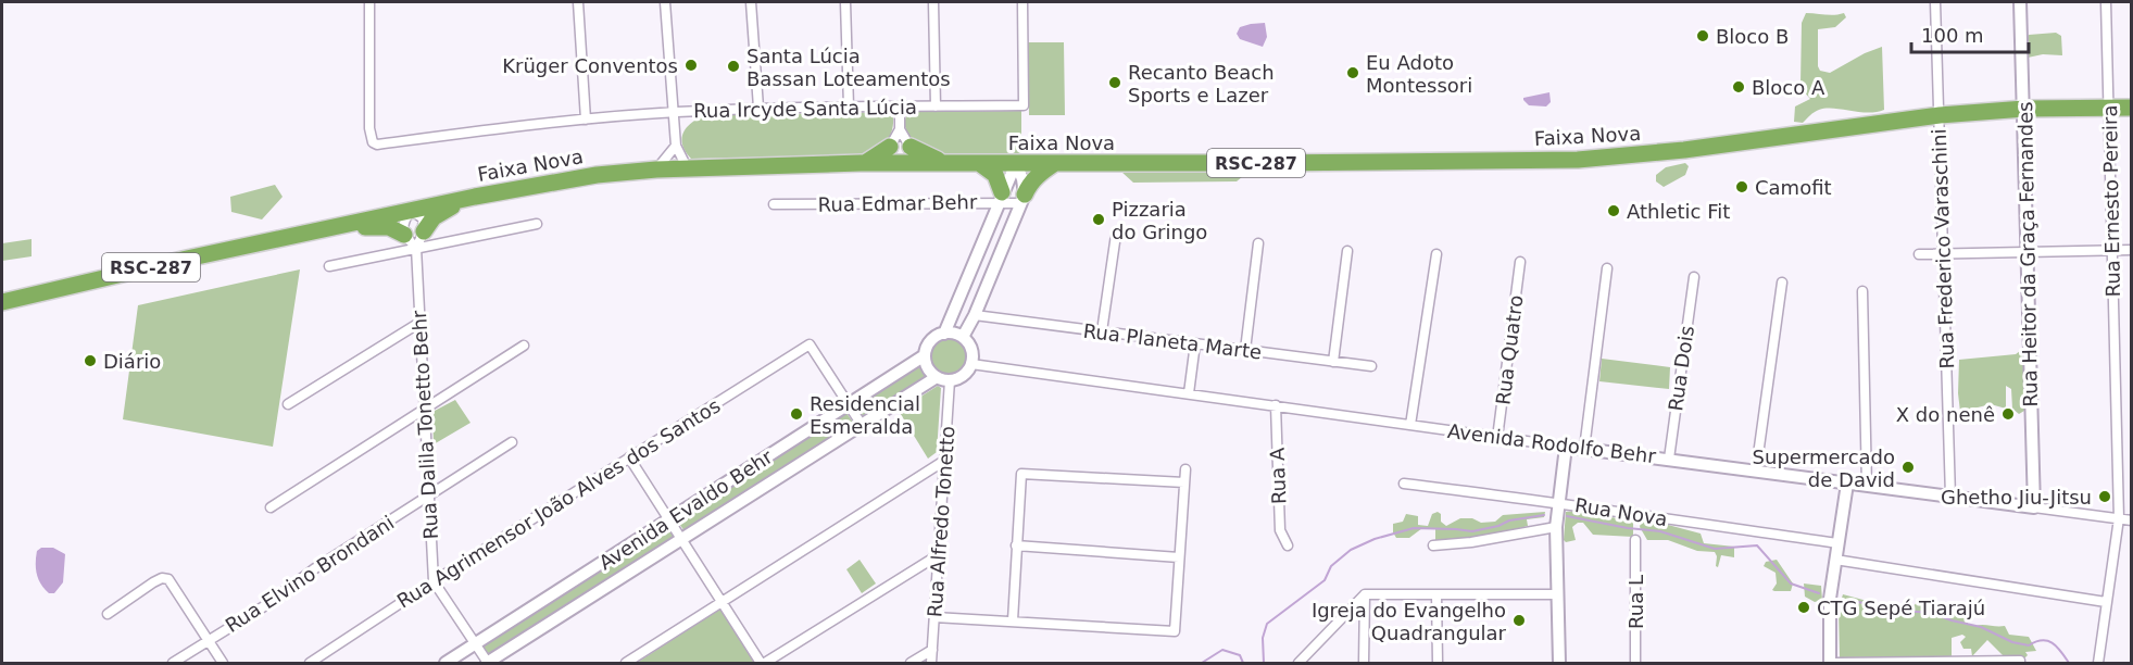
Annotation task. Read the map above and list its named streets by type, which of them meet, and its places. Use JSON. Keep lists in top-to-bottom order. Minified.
{"streets":{"highway":["Faixa Nova","RSC-287"],"street":["Rua Ircyde Santa Lúcia","Rua Ernesto Pereira","Rua Edmar Behr","Rua Frederico Varaschini","Rua Heitor da Graça Fernandes","Rua Planeta Marte","Rua Quatro","Rua Dois","Rua Dalila Tonetto Behr","Avenida Rodolfo Behr","Rua A","Rua Agrimensor João Alves dos Santos","Avenida Evaldo Behr","Rua Nova","Rua Alfredo Tonetto","Rua Elvino Brondani","Rua L"]},"crossings":[["Faixa Nova","Rua Ernesto Pereira"],["Faixa Nova","Rua Frederico Varaschini"],["Faixa Nova","Rua Heitor da Graça Fernandes"],["Rua Ernesto Pereira","Avenida Rodolfo Behr"],["Rua Frederico Varaschini","Avenida Rodolfo Behr"],["Rua Heitor da Graça Fernandes","Avenida Rodolfo Behr"],["Rua Quatro","Avenida Rodolfo Behr"],["Rua Dois","Avenida Rodolfo Behr"],["Rua Dalila Tonetto Behr","Rua Agrimensor João Alves dos Santos"],["Rua Dalila Tonetto Behr","Rua Elvino Brondani"],["Avenida Rodolfo Behr","Rua A"],["Avenida Rodolfo Behr","Avenida Evaldo Behr"],["Avenida Rodolfo Behr","Rua Alfredo Tonetto"],["Rua Agrimensor João Alves dos Santos","Avenida Evaldo Behr"],["Avenida Evaldo Behr","Rua Alfredo Tonetto"]],"places":["Bloco B","Krüger Conventos","Santa Lúcia Bassan Loteamentos","Eu Adoto Montessori","Recanto Beach Sports e Lazer","Bloco A","Camofit","Athletic Fit","Pizzaria do Gringo","Diário","Residencial Esmeralda","X do nenê","Supermercado de David","Ghetho Jiu-Jitsu","CTG Sepé Tiarajú","Igreja do Evangelho Quadrangular"],"scale_bar":"100 m"}
